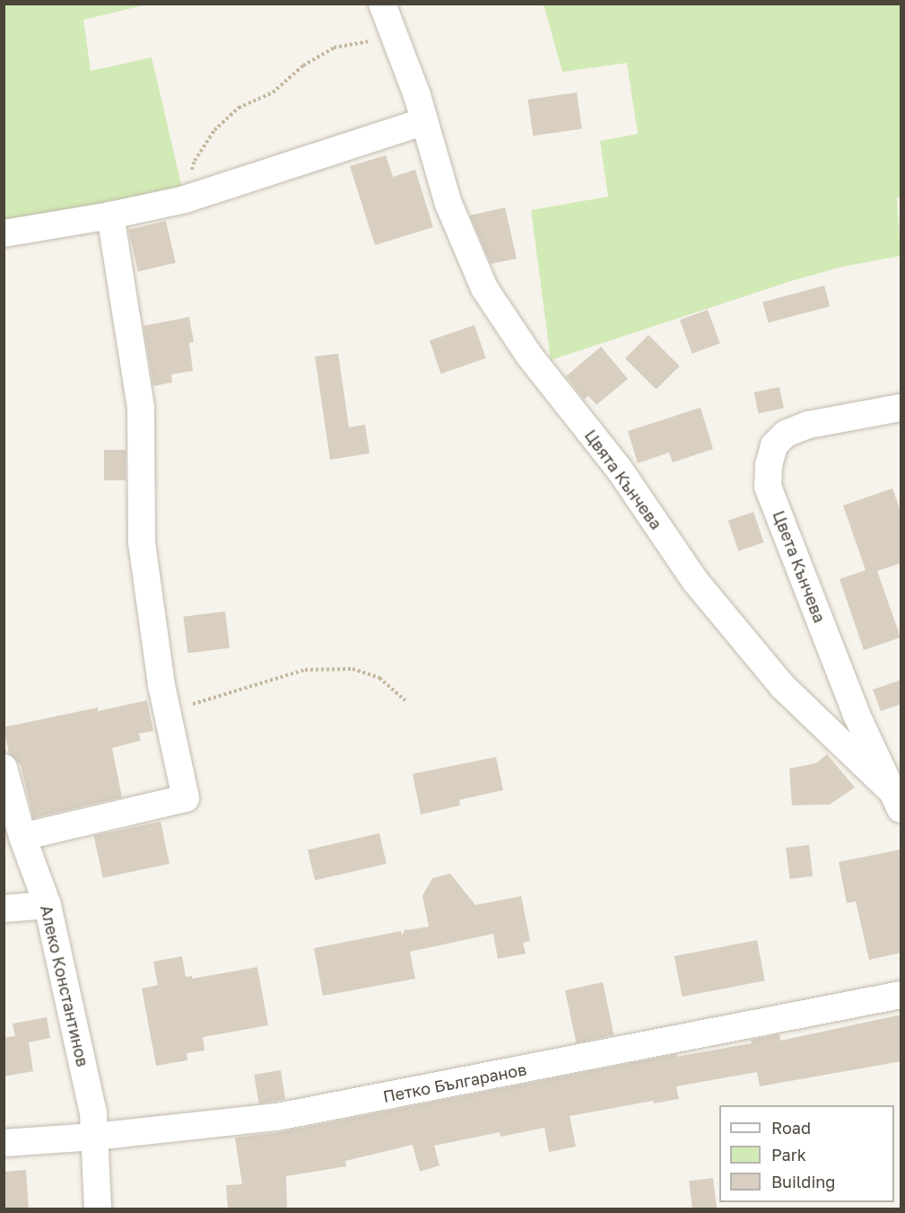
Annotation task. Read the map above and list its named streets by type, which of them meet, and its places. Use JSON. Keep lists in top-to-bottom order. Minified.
{"streets":{"street":["Цвята Кънчева","Цвета Кънчева","Алеко Константинов","Петко Българанов"]},"crossings":[["Цвята Кънчева","Цвета Кънчева"],["Алеко Константинов","Петко Българанов"]],"legend":["Road","Park","Building"]}
